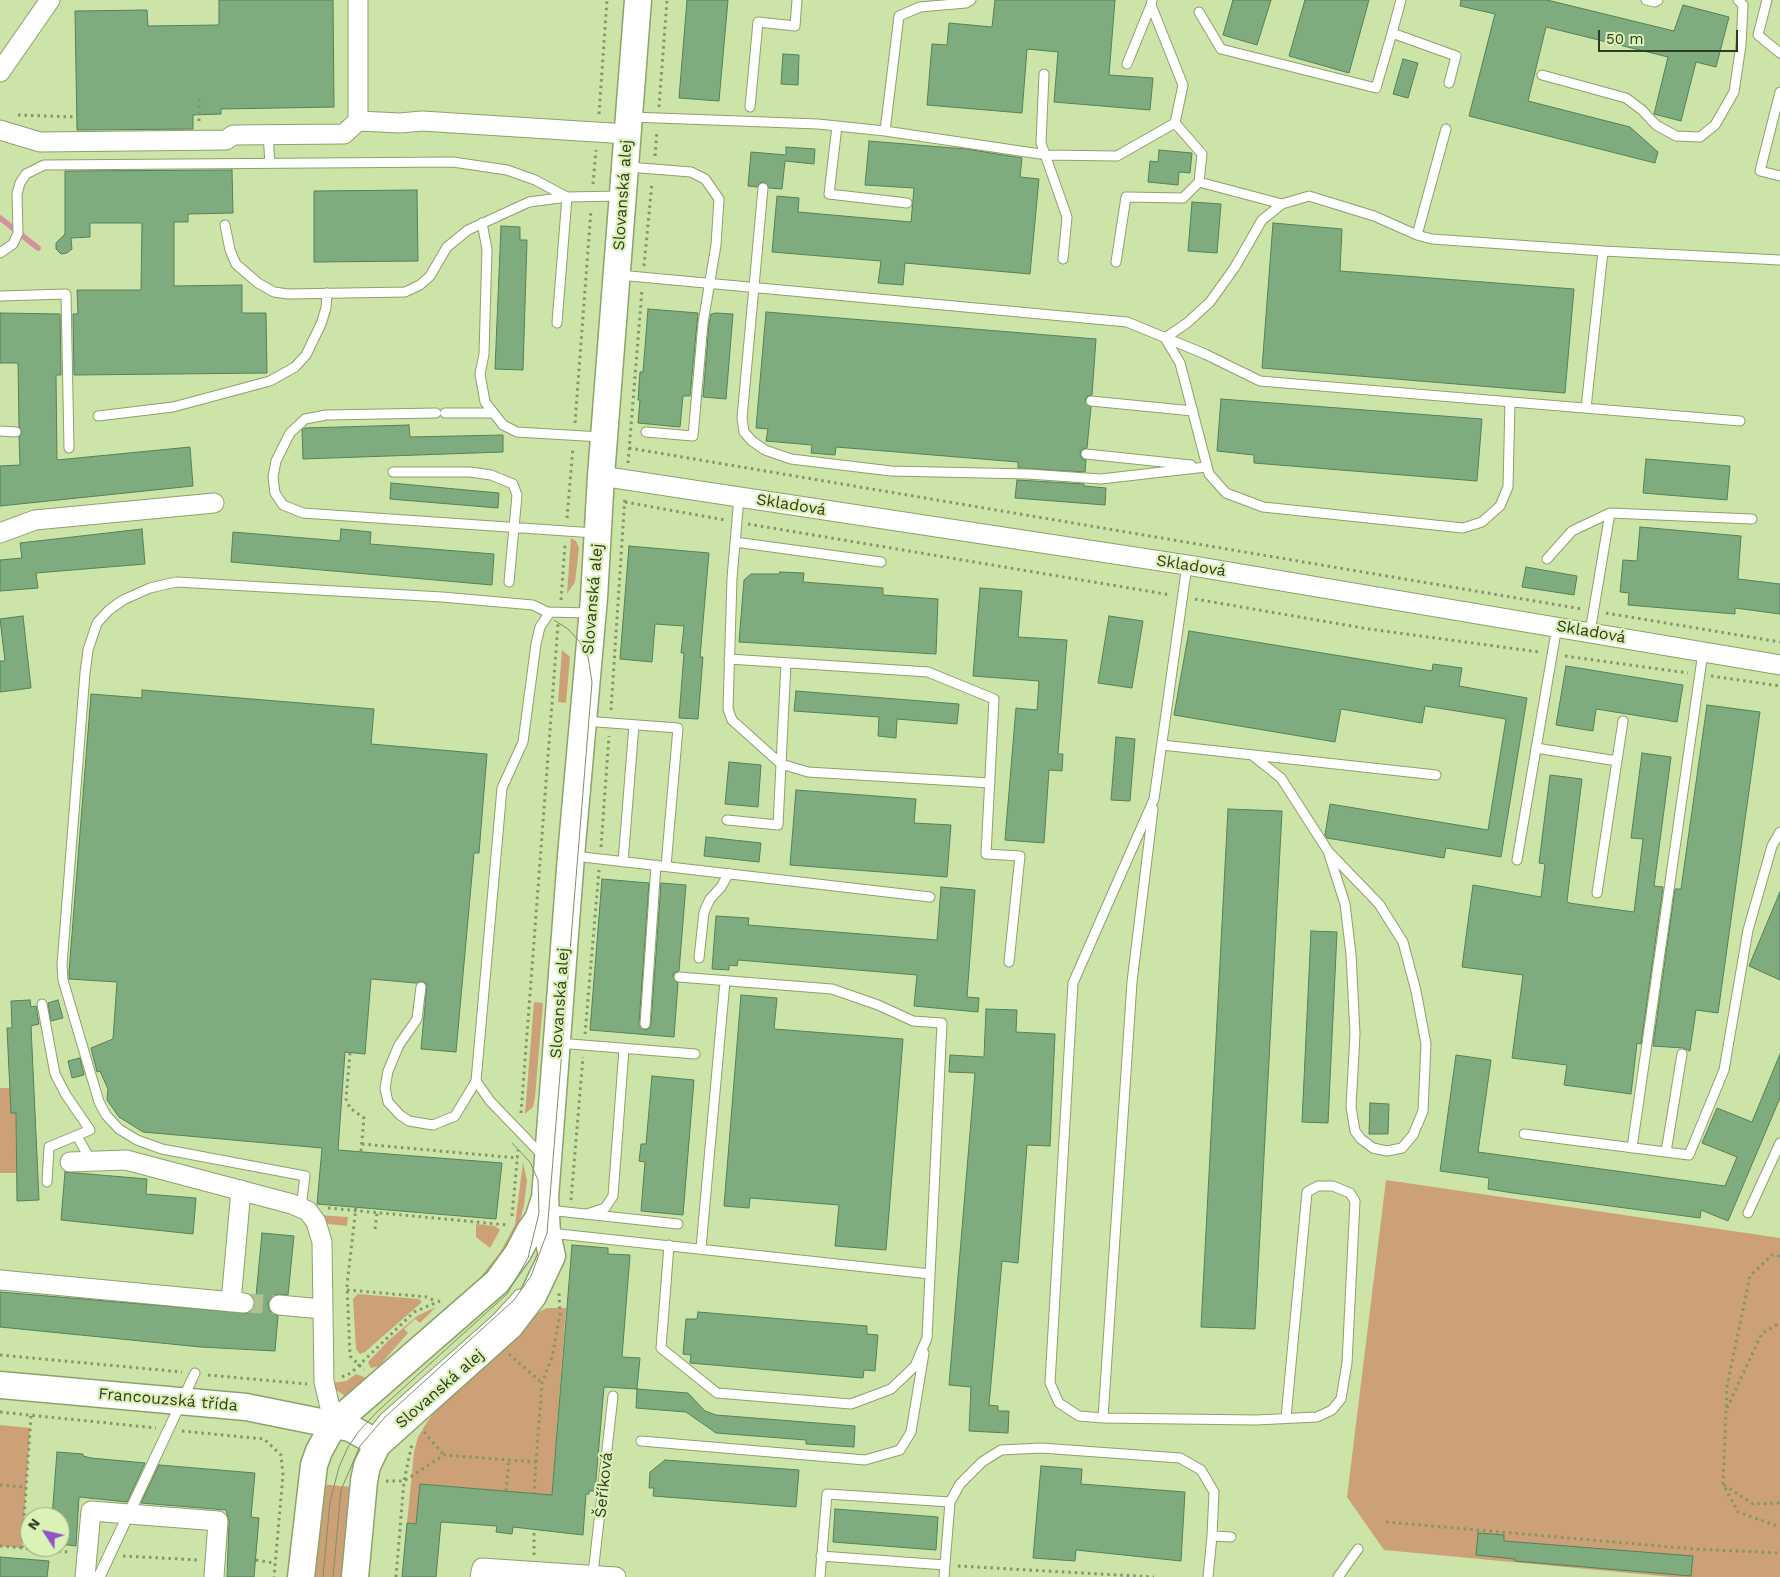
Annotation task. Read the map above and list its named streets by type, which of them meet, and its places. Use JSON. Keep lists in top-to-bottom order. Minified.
{"streets":{"main road":["Slovanská alej","Francouzská třída"],"street":["Skladová"],"lane":["Šeříková"]},"crossings":[["Slovanská alej","Skladová"],["Slovanská alej","Francouzská třída"]],"scale_bar":"50 m","north":"top left"}
